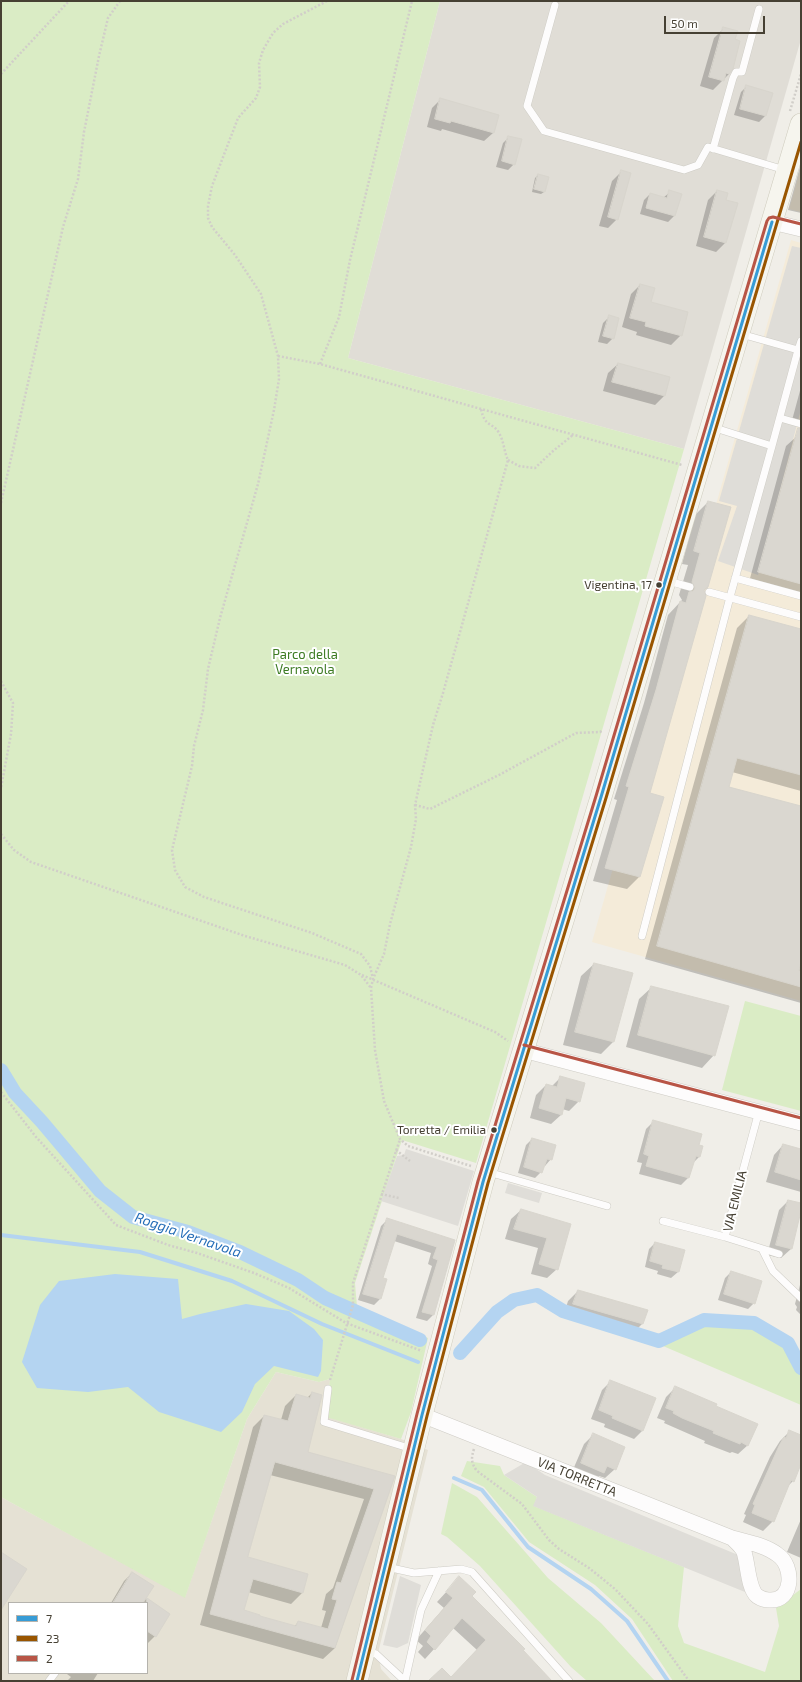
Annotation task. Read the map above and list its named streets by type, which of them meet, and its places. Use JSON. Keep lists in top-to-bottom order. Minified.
{"streets":{"street":["VIA TORRETTA"],"lane":["VIA EMILIA"]},"water":["Roggia Vernavola"],"parks":["Parco della Vernavola"],"places":["Vigentina, 17","Torretta / Emilia"],"lines":["transit line 23","transit line 2","transit line 7"],"legend":["7","23","2"],"scale_bar":"50 m"}
